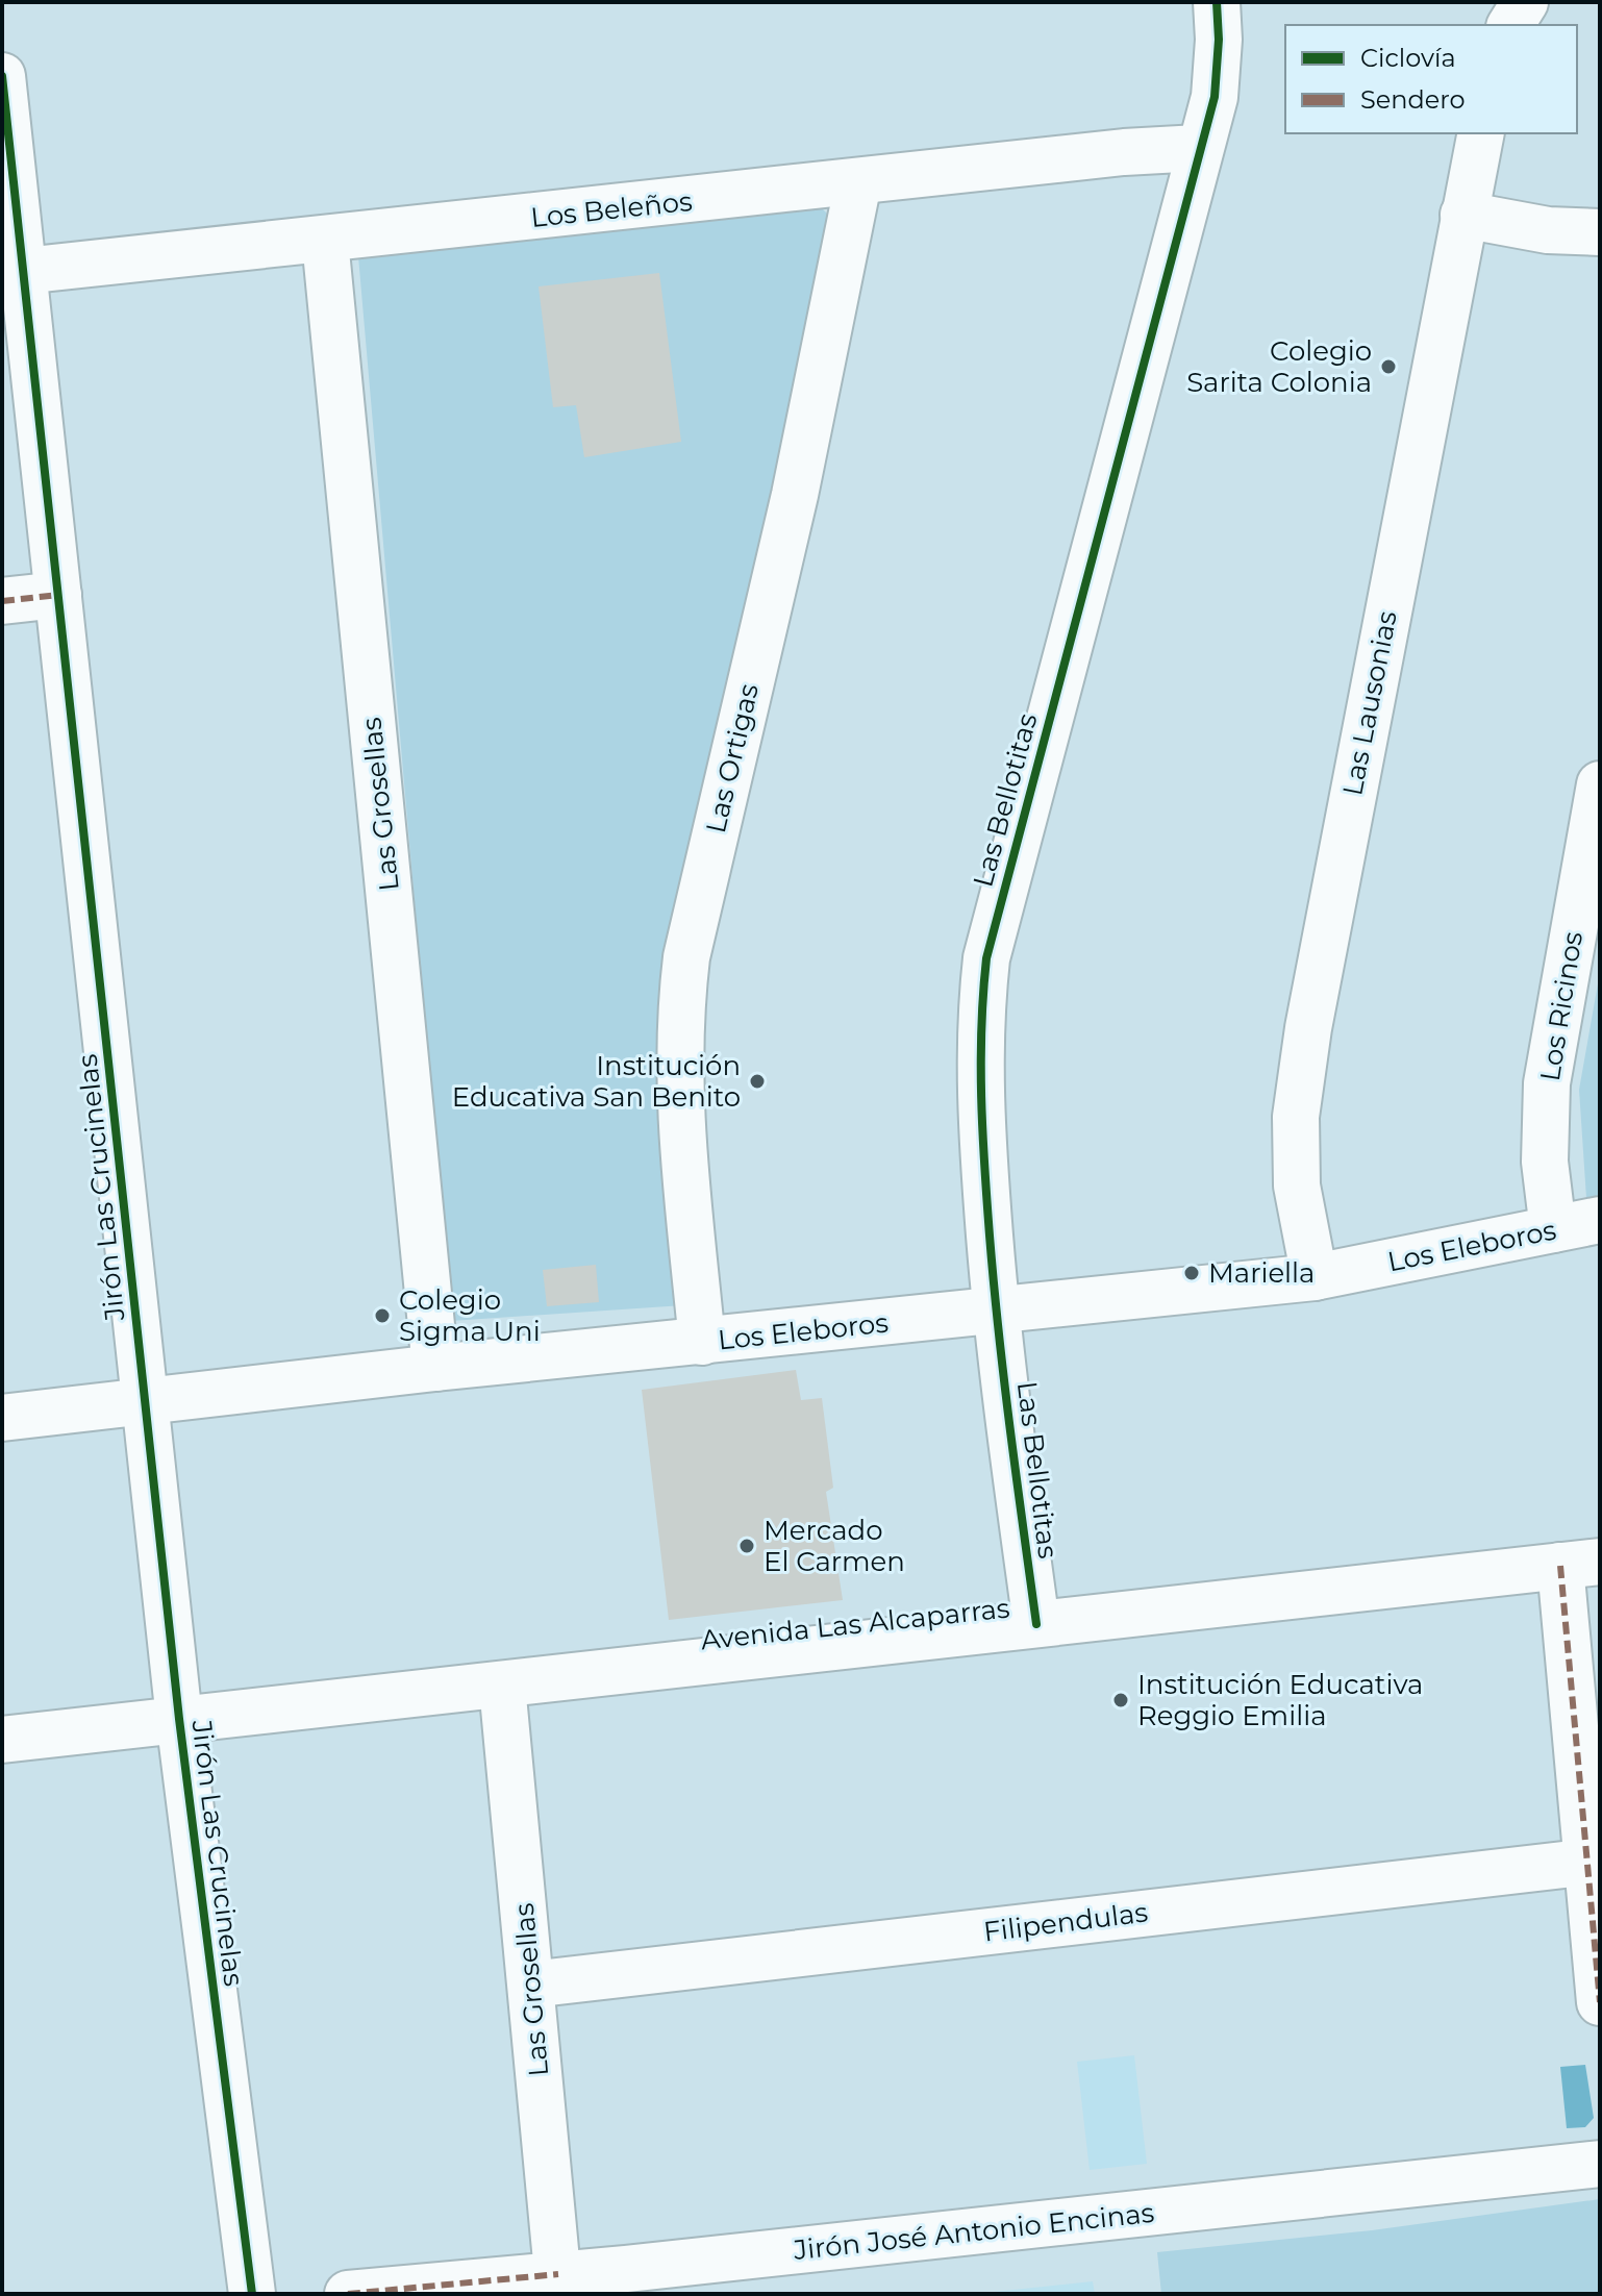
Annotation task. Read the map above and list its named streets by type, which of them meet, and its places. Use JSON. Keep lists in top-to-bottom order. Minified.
{"streets":{"street":["Los Beleños","Las Lausonias","Las Ortigas","Las Bellotitas","Las Grosellas","Los Ricinos","Jirón Las Crucinelas","Los Eleboros","Avenida Las Alcaparras","Filipendulas","Jirón José Antonio Encinas"]},"crossings":[["Los Beleños","Las Ortigas"],["Los Beleños","Las Bellotitas"],["Los Beleños","Las Grosellas"],["Los Beleños","Jirón Las Crucinelas"],["Las Lausonias","Los Eleboros"],["Las Ortigas","Los Eleboros"],["Las Bellotitas","Los Eleboros"],["Las Bellotitas","Avenida Las Alcaparras"],["Las Grosellas","Los Eleboros"],["Las Grosellas","Avenida Las Alcaparras"],["Las Grosellas","Filipendulas"],["Las Grosellas","Jirón José Antonio Encinas"],["Los Ricinos","Los Eleboros"],["Jirón Las Crucinelas","Los Eleboros"],["Jirón Las Crucinelas","Avenida Las Alcaparras"]],"places":["Colegio Sarita Colonia","Institución Educativa San Benito","Mariella","Colegio Sigma Uni","Mercado El Carmen","Institución Educativa Reggio Emilia"],"legend":["Ciclovía","Sendero"]}
